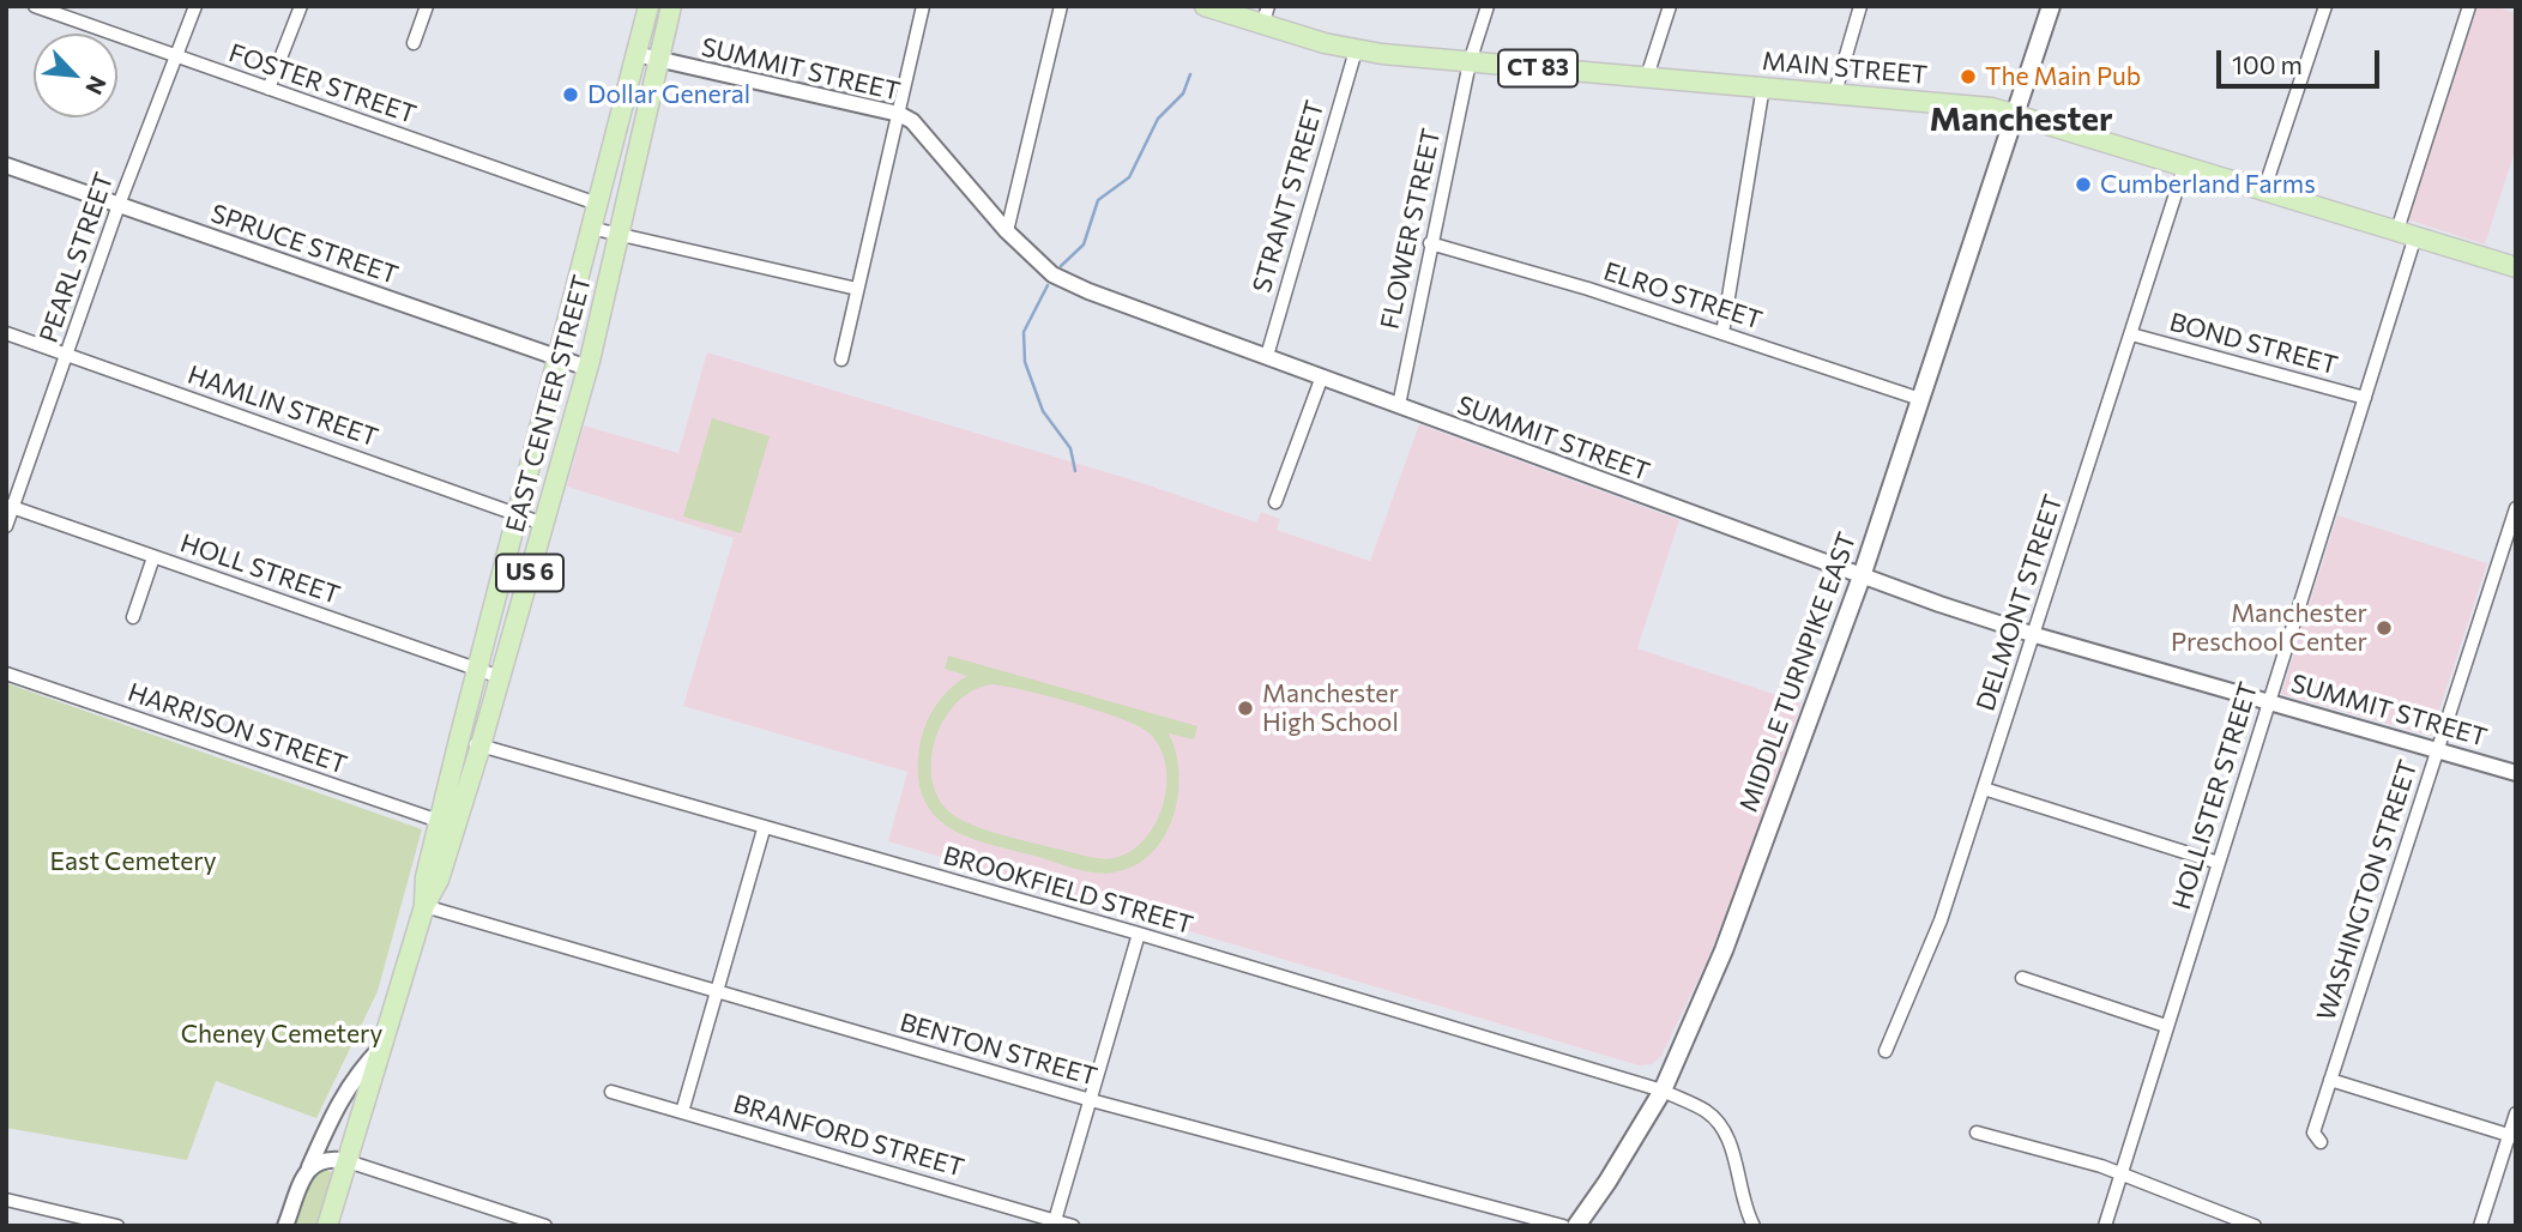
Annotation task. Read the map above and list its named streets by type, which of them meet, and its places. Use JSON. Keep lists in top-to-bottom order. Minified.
{"streets":{"main road":["CT 83","MAIN STREET","EAST CENTER STREET","US 6","MIDDLE TURNPIKE EAST"],"street":["SUMMIT STREET","FOSTER STREET","STRANT STREET","FLOWER STREET","SPRUCE STREET","PEARL STREET","ELRO STREET","BOND STREET","HAMLIN STREET","HOLL STREET","DELMONT STREET","HARRISON STREET","HOLLISTER STREET","BROOKFIELD STREET","WASHINGTON STREET","BENTON STREET","BRANFORD STREET"]},"crossings":[["MAIN STREET","STRANT STREET"],["MAIN STREET","FLOWER STREET"],["MAIN STREET","DELMONT STREET"],["MAIN STREET","MIDDLE TURNPIKE EAST"],["MAIN STREET","HOLLISTER STREET"],["SUMMIT STREET","STRANT STREET"],["SUMMIT STREET","FLOWER STREET"],["SUMMIT STREET","EAST CENTER STREET"],["SUMMIT STREET","DELMONT STREET"],["SUMMIT STREET","MIDDLE TURNPIKE EAST"],["SUMMIT STREET","HOLLISTER STREET"],["SUMMIT STREET","WASHINGTON STREET"],["FOSTER STREET","PEARL STREET"],["FOSTER STREET","EAST CENTER STREET"],["FLOWER STREET","ELRO STREET"],["SPRUCE STREET","PEARL STREET"],["SPRUCE STREET","EAST CENTER STREET"],["PEARL STREET","HAMLIN STREET"],["PEARL STREET","HOLL STREET"],["ELRO STREET","MIDDLE TURNPIKE EAST"],["BOND STREET","DELMONT STREET"],["BOND STREET","HOLLISTER STREET"],["EAST CENTER STREET","HAMLIN STREET"],["EAST CENTER STREET","HOLL STREET"],["EAST CENTER STREET","HARRISON STREET"],["EAST CENTER STREET","BROOKFIELD STREET"],["EAST CENTER STREET","BENTON STREET"],["MIDDLE TURNPIKE EAST","BROOKFIELD STREET"]],"districts":["Manchester"],"parks":["East Cemetery","Cheney Cemetery"],"places":["The Main Pub","Dollar General","Cumberland Farms","Manchester Preschool Center","Manchester High School"],"scale_bar":"100 m","north":"bottom right"}
